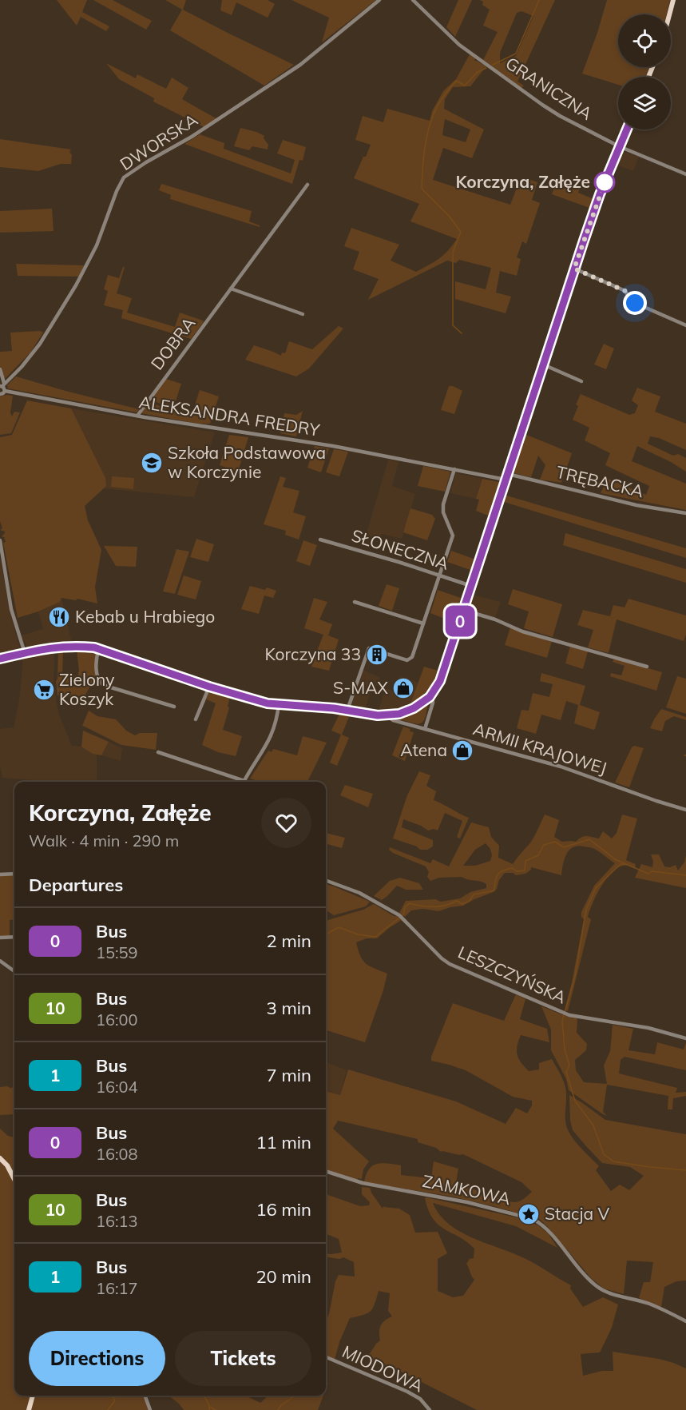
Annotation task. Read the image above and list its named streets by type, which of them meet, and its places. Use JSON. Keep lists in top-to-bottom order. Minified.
{"streets":{"street":["GRANICZNA","DWORSKA","DOBRA","ALEKSANDRA FREDRY","TRĘBACKA","SŁONECZNA","ARMII KRAJOWEJ","LESZCZYŃSKA","ZAMKOWA","MIODOWA"]},"crossings":[["DOBRA","ALEKSANDRA FREDRY"],["ALEKSANDRA FREDRY","TRĘBACKA"]],"places":{"other":["Korczyna, Załęże"],"school or university":["Szkoła Podstawowa w Korczynie"],"restaurant":["Kebab u Hrabiego"],"building":["Korczyna 33"],"shop":["S-MAX","Atena"],"supermarket":["Zielony Koszyk"],"place":["Stacja V"]},"lines":["bus line 0"],"page":{"on_map":"0","heading":[["Korczyna, Załęże","Walk · 4 min · 290 m"],"Departures"],"list":[{"mark":"0","name":"Bus","note":"15:59","value":"2 min"},{"mark":"10","name":"Bus","note":"16:00","value":"3 min"},{"mark":"1","name":"Bus","note":"16:04","value":"7 min"},{"mark":"0","name":"Bus","note":"16:08","value":"11 min"},{"mark":"10","name":"Bus","note":"16:13","value":"16 min"},{"mark":"1","name":"Bus","note":"16:17","value":"20 min"}],"buttons":["Directions","Tickets"]}}
